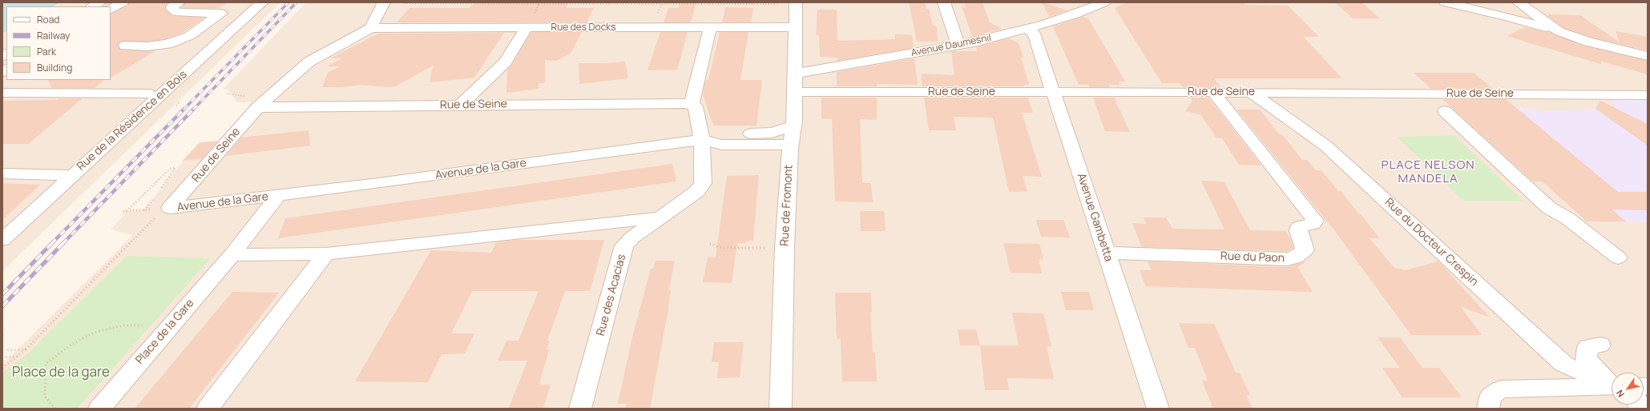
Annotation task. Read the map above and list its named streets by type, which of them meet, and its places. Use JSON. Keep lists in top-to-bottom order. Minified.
{"streets":{"street":["Rue des Docks","Avenue Daumesnil","Rue de Seine","Rue de la Résidence en Bois","Avenue de la Gare","Rue de Fromont","Avenue Gambetta","Rue du Docteur Crespin","Rue du Paon","Rue des Acacias","Place de la Gare"]},"crossings":[["Rue des Docks","Rue de Fromont"],["Avenue Daumesnil","Rue de Fromont"],["Avenue Daumesnil","Avenue Gambetta"],["Rue de Seine","Avenue de la Gare"],["Rue de Seine","Rue de Fromont"],["Rue de Seine","Avenue Gambetta"],["Rue de Seine","Rue du Docteur Crespin"],["Rue de Seine","Rue du Paon"],["Avenue de la Gare","Rue de Fromont"],["Avenue de la Gare","Rue des Acacias"],["Avenue de la Gare","Place de la Gare"],["Avenue Gambetta","Rue du Paon"]],"districts":["PLACE NELSON MANDELA"],"parks":["Place de la gare"],"legend":["Road","Railway","Park","Building"],"north":"bottom left"}
